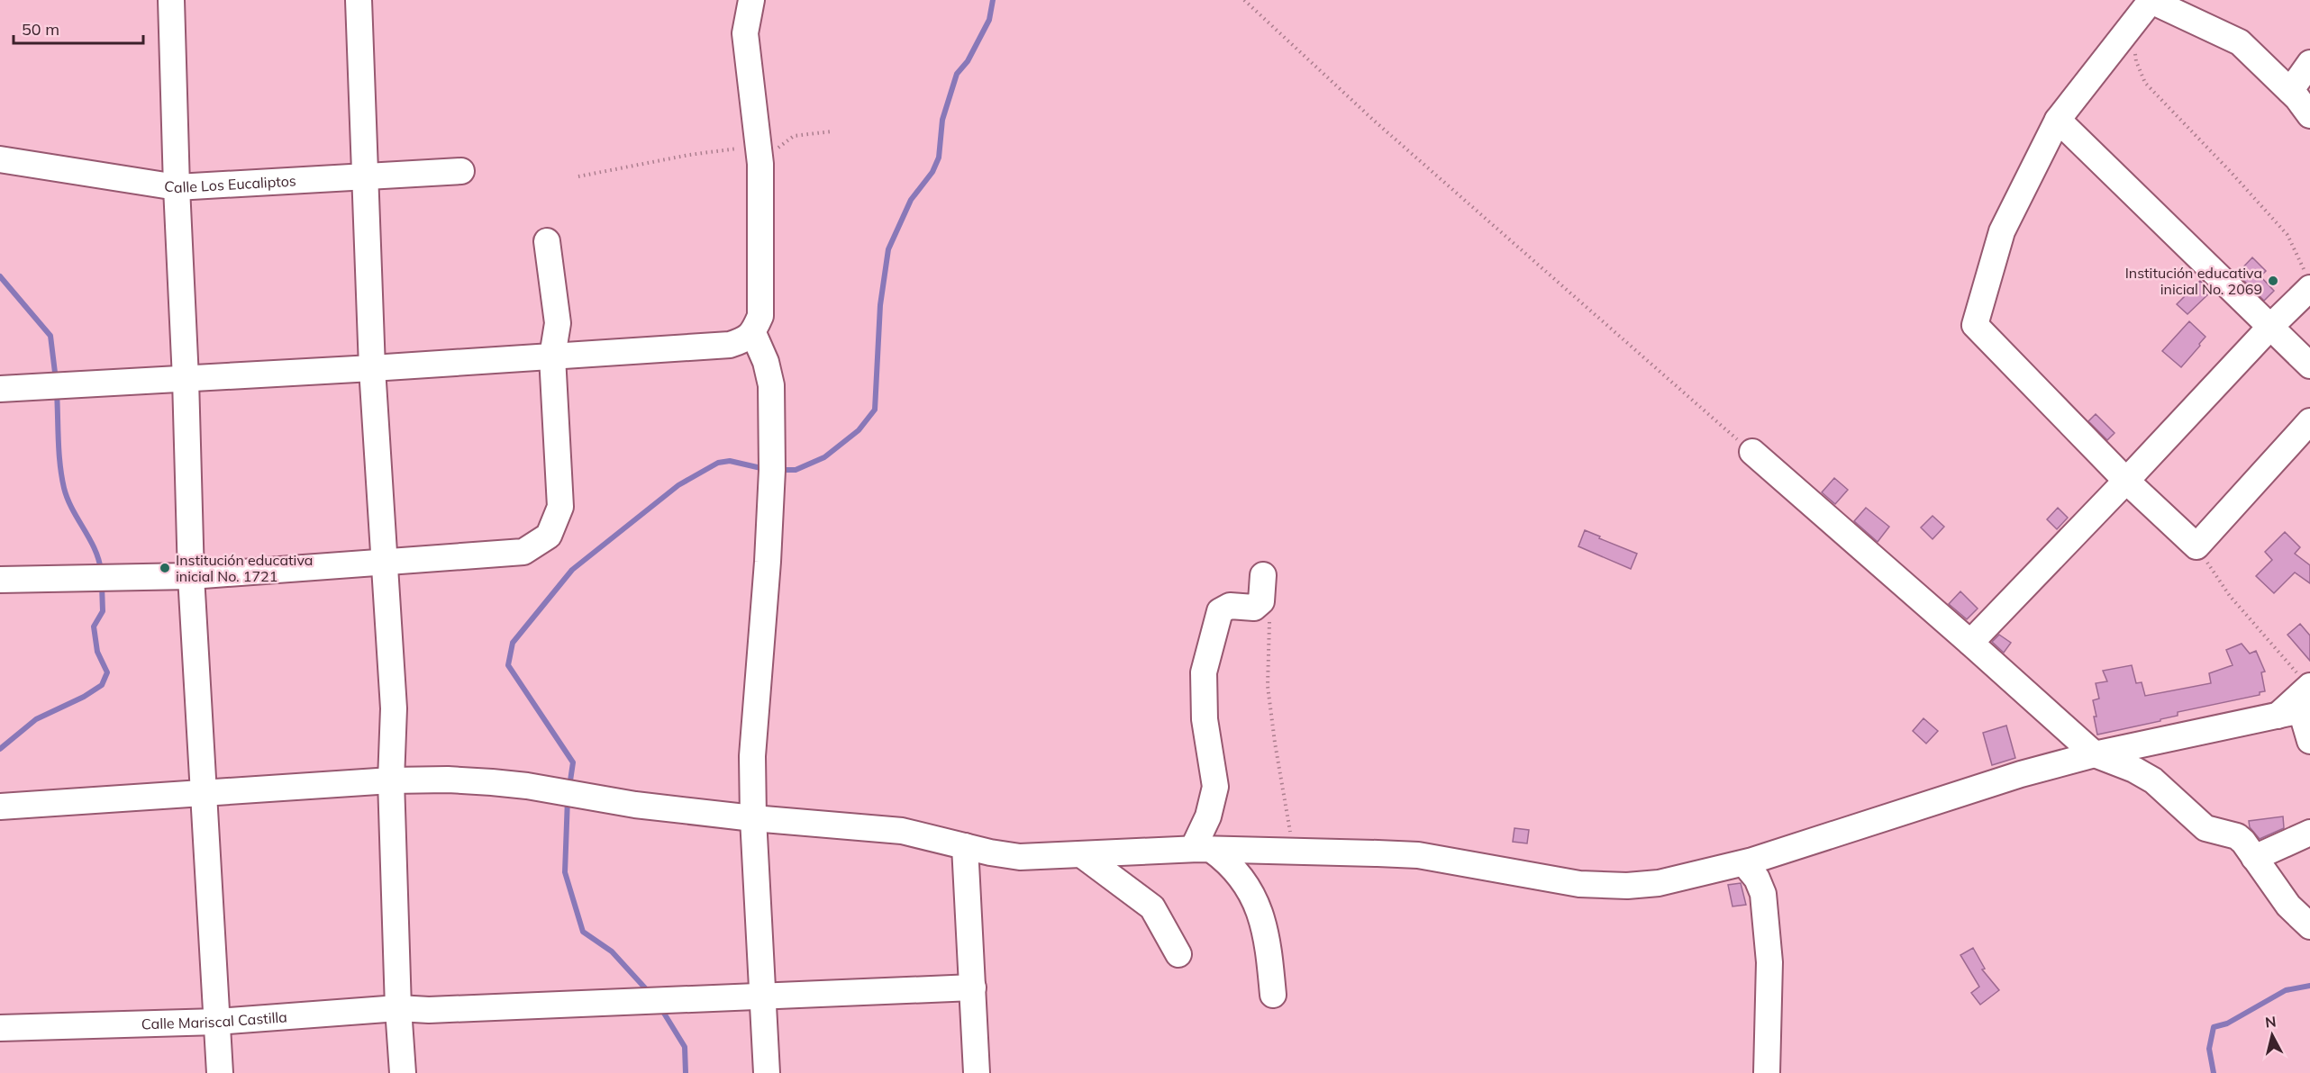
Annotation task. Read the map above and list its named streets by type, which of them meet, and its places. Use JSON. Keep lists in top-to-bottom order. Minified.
{"streets":{"street":["Calle Los Eucaliptos","Calle Mariscal Castilla"]},"places":["Institución educativa inicial No. 2069","Institución educativa inicial No. 1721"],"scale_bar":"50 m","north":"top"}
